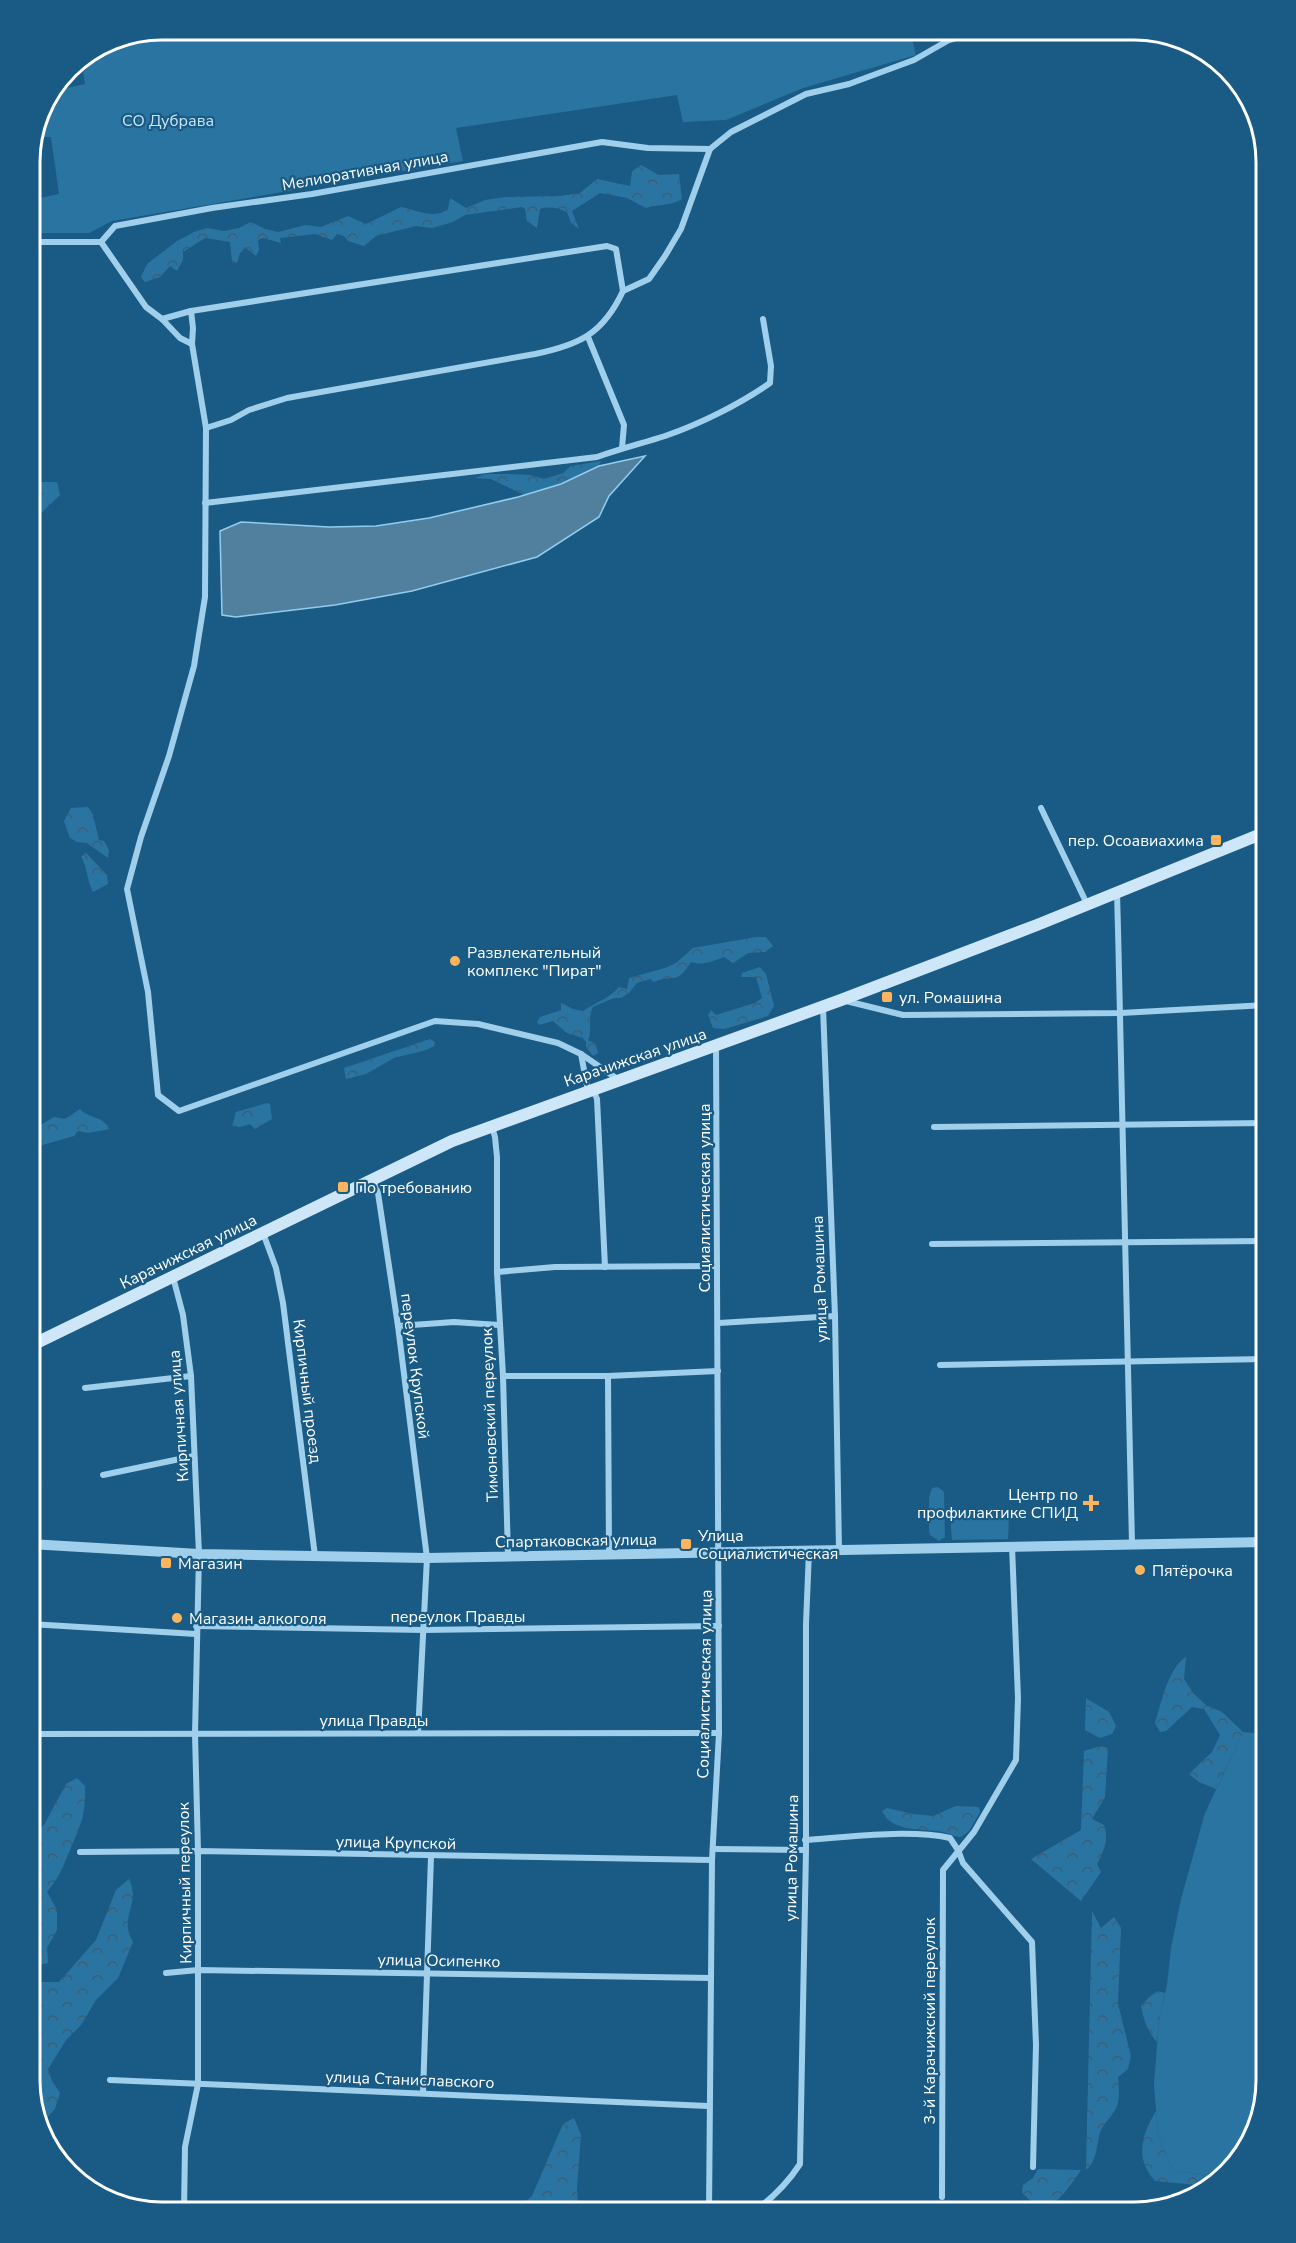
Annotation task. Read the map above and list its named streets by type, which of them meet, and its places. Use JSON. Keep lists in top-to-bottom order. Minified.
{"streets":{"main road":["Карачижская улица"],"street":["Мелиоративная улица","Социалистическая улица","улица Ромашина","переулок Крупской","Кирпичный проезд","Тимоновский переулок","Кирпичная улица","Спартаковская улица","переулок Правды","улица Правды","улица Крупской","Кирпичный переулок","улица Осипенко","3-й Карачижский переулок","улица Станиславского"]},"crossings":[["Карачижская улица","Социалистическая улица"],["Карачижская улица","улица Ромашина"],["Карачижская улица","переулок Крупской"],["Карачижская улица","Кирпичный проезд"],["Карачижская улица","Тимоновский переулок"],["Карачижская улица","Кирпичная улица"],["Социалистическая улица","Спартаковская улица"],["Социалистическая улица","переулок Правды"],["Социалистическая улица","улица Правды"],["Социалистическая улица","улица Крупской"],["Социалистическая улица","улица Осипенко"],["Социалистическая улица","улица Станиславского"],["улица Ромашина","Спартаковская улица"],["переулок Крупской","Спартаковская улица"],["переулок Крупской","переулок Правды"],["переулок Крупской","улица Правды"],["Кирпичный проезд","Спартаковская улица"],["Тимоновский переулок","Спартаковская улица"],["Кирпичная улица","Спартаковская улица"],["Кирпичная улица","Кирпичный переулок"],["Спартаковская улица","Кирпичный переулок"],["Спартаковская улица","3-й Карачижский переулок"],["переулок Правды","Кирпичный переулок"],["улица Правды","Кирпичный переулок"],["улица Крупской","Кирпичный переулок"],["Кирпичный переулок","улица Осипенко"],["Кирпичный переулок","улица Станиславского"]],"parks":["СО Дубрава"],"places":{"transit":["пер. Осоавиахима","ул. Ромашина","По требованию","Улица Социалистическая","Магазин"],"other":["Развлекательный комплекс \"Пират\"","Пятёрочка","Магазин алкоголя"],"health":["Центр по профилактике СПИД"]}}
